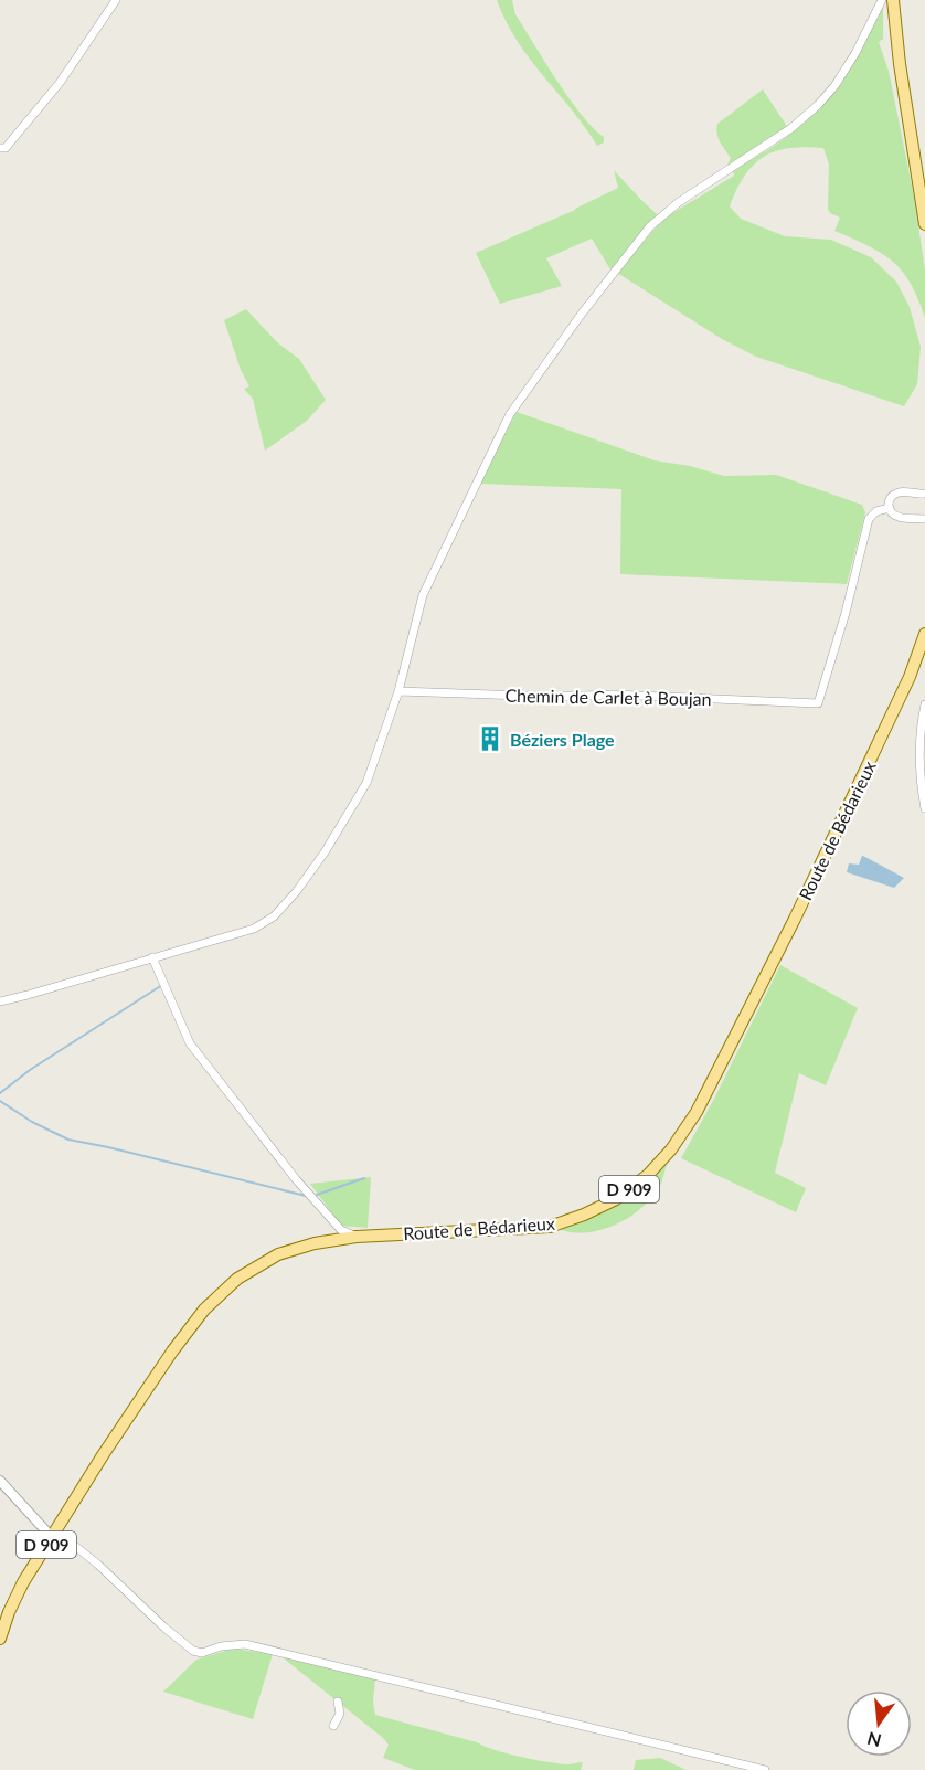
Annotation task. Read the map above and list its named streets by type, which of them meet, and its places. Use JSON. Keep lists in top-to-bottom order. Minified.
{"streets":{"main road":["Route de Bédarieux","D 909"],"street":["Chemin de Carlet à Boujan"]},"places":{"building":["Béziers Plage"]},"north":"bottom"}
